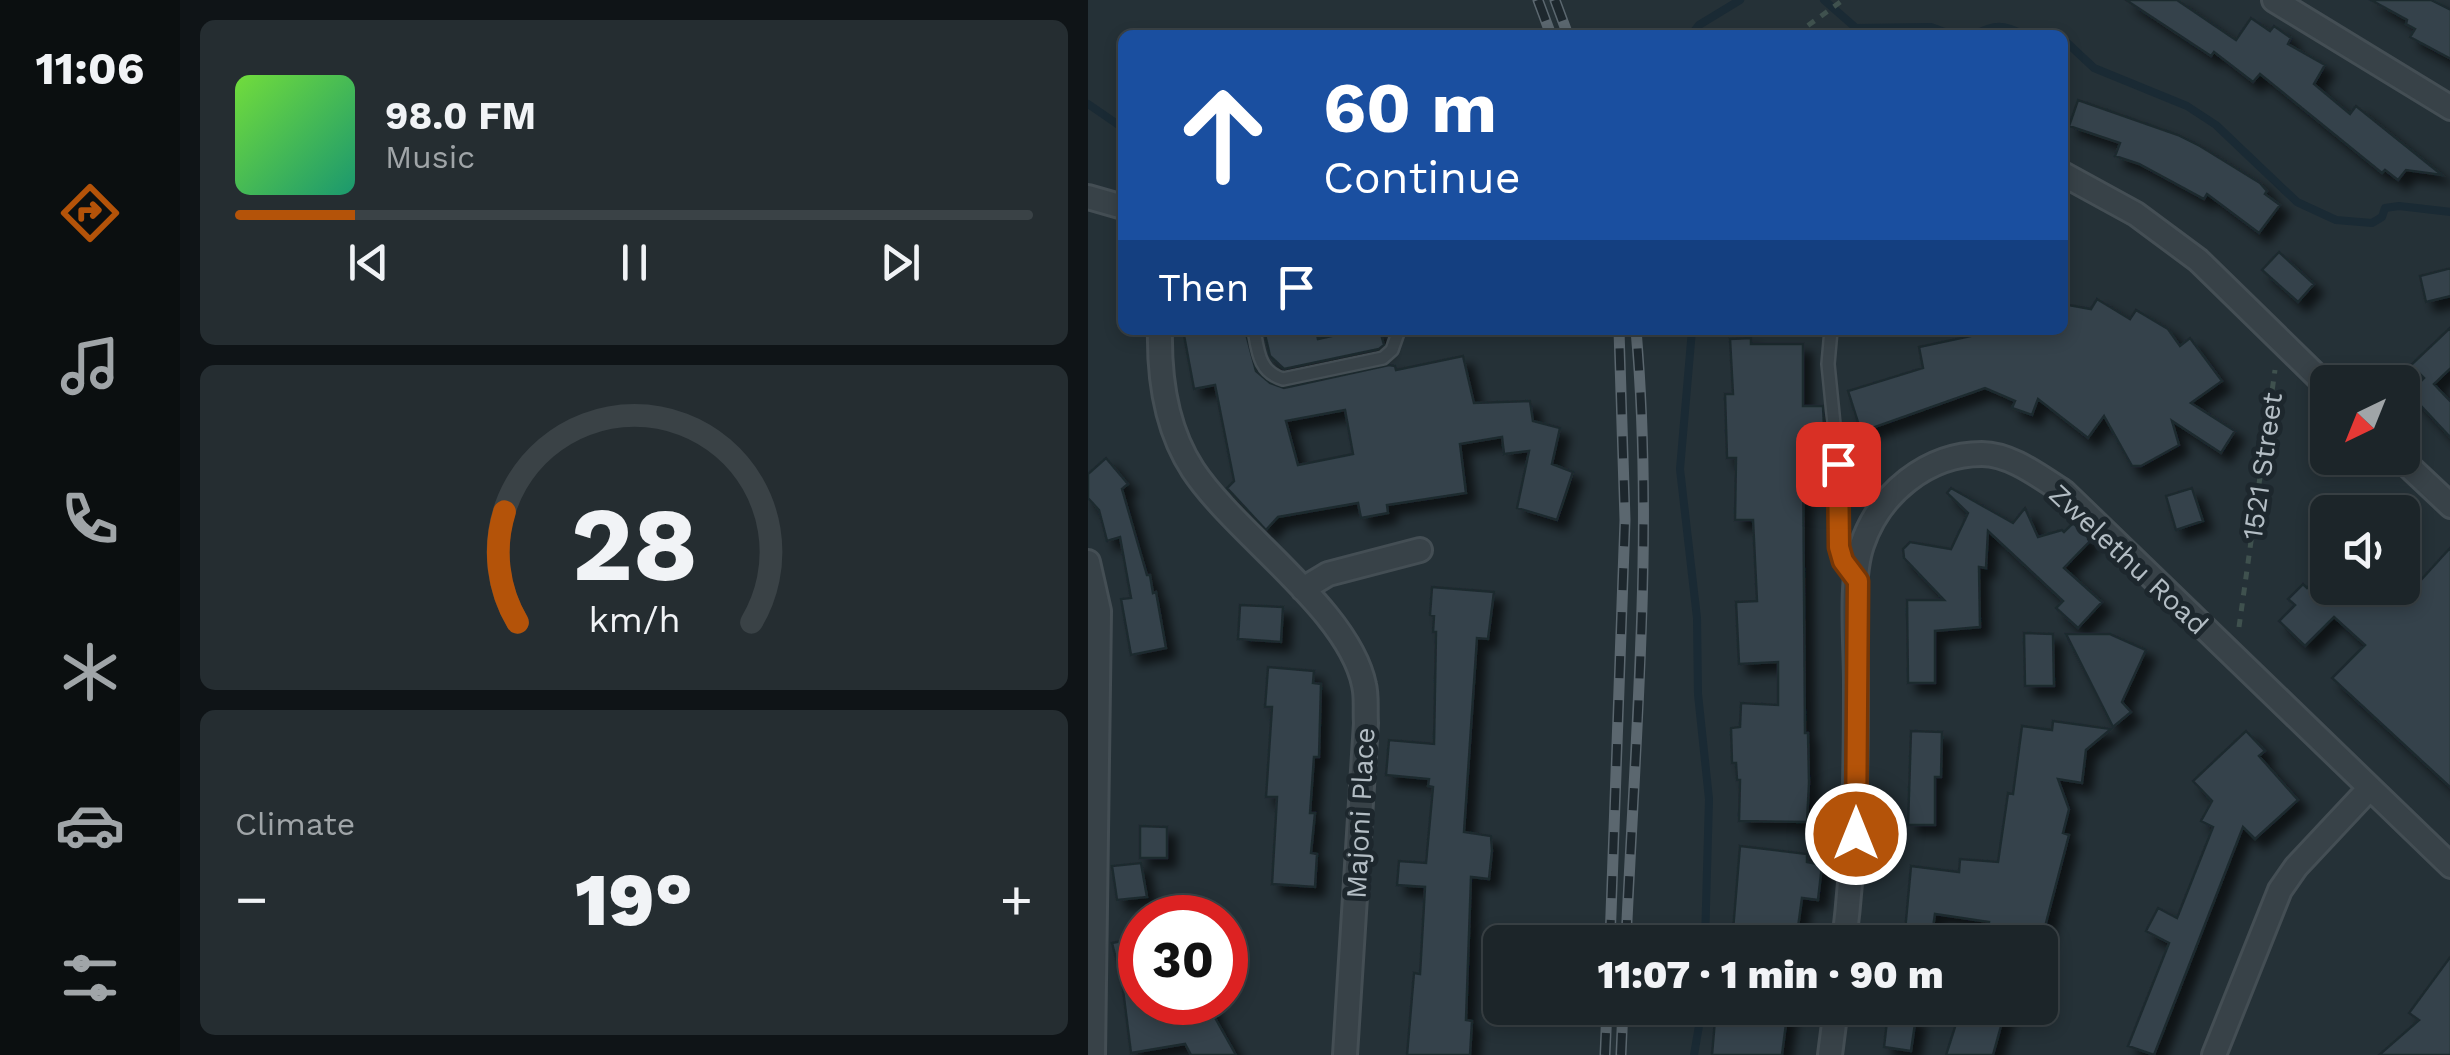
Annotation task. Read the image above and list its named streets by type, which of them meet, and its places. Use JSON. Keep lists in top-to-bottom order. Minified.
{"streets":{"street":["1521 Street","Zwelethu Road","Majoni Place"]},"crossings":[["1521 Street","Zwelethu Road"]],"north":"bottom left","page":{"tabs":"11:06","turn":["60 m","Continue"],"song":["98.0 FM","Music"],"then":"Then","tile":"Climate","heat":["−","19°","+"],"limit":"30","trip":"11:07 · 1 min · 90 m","gauge":["28","km/h"]}}
